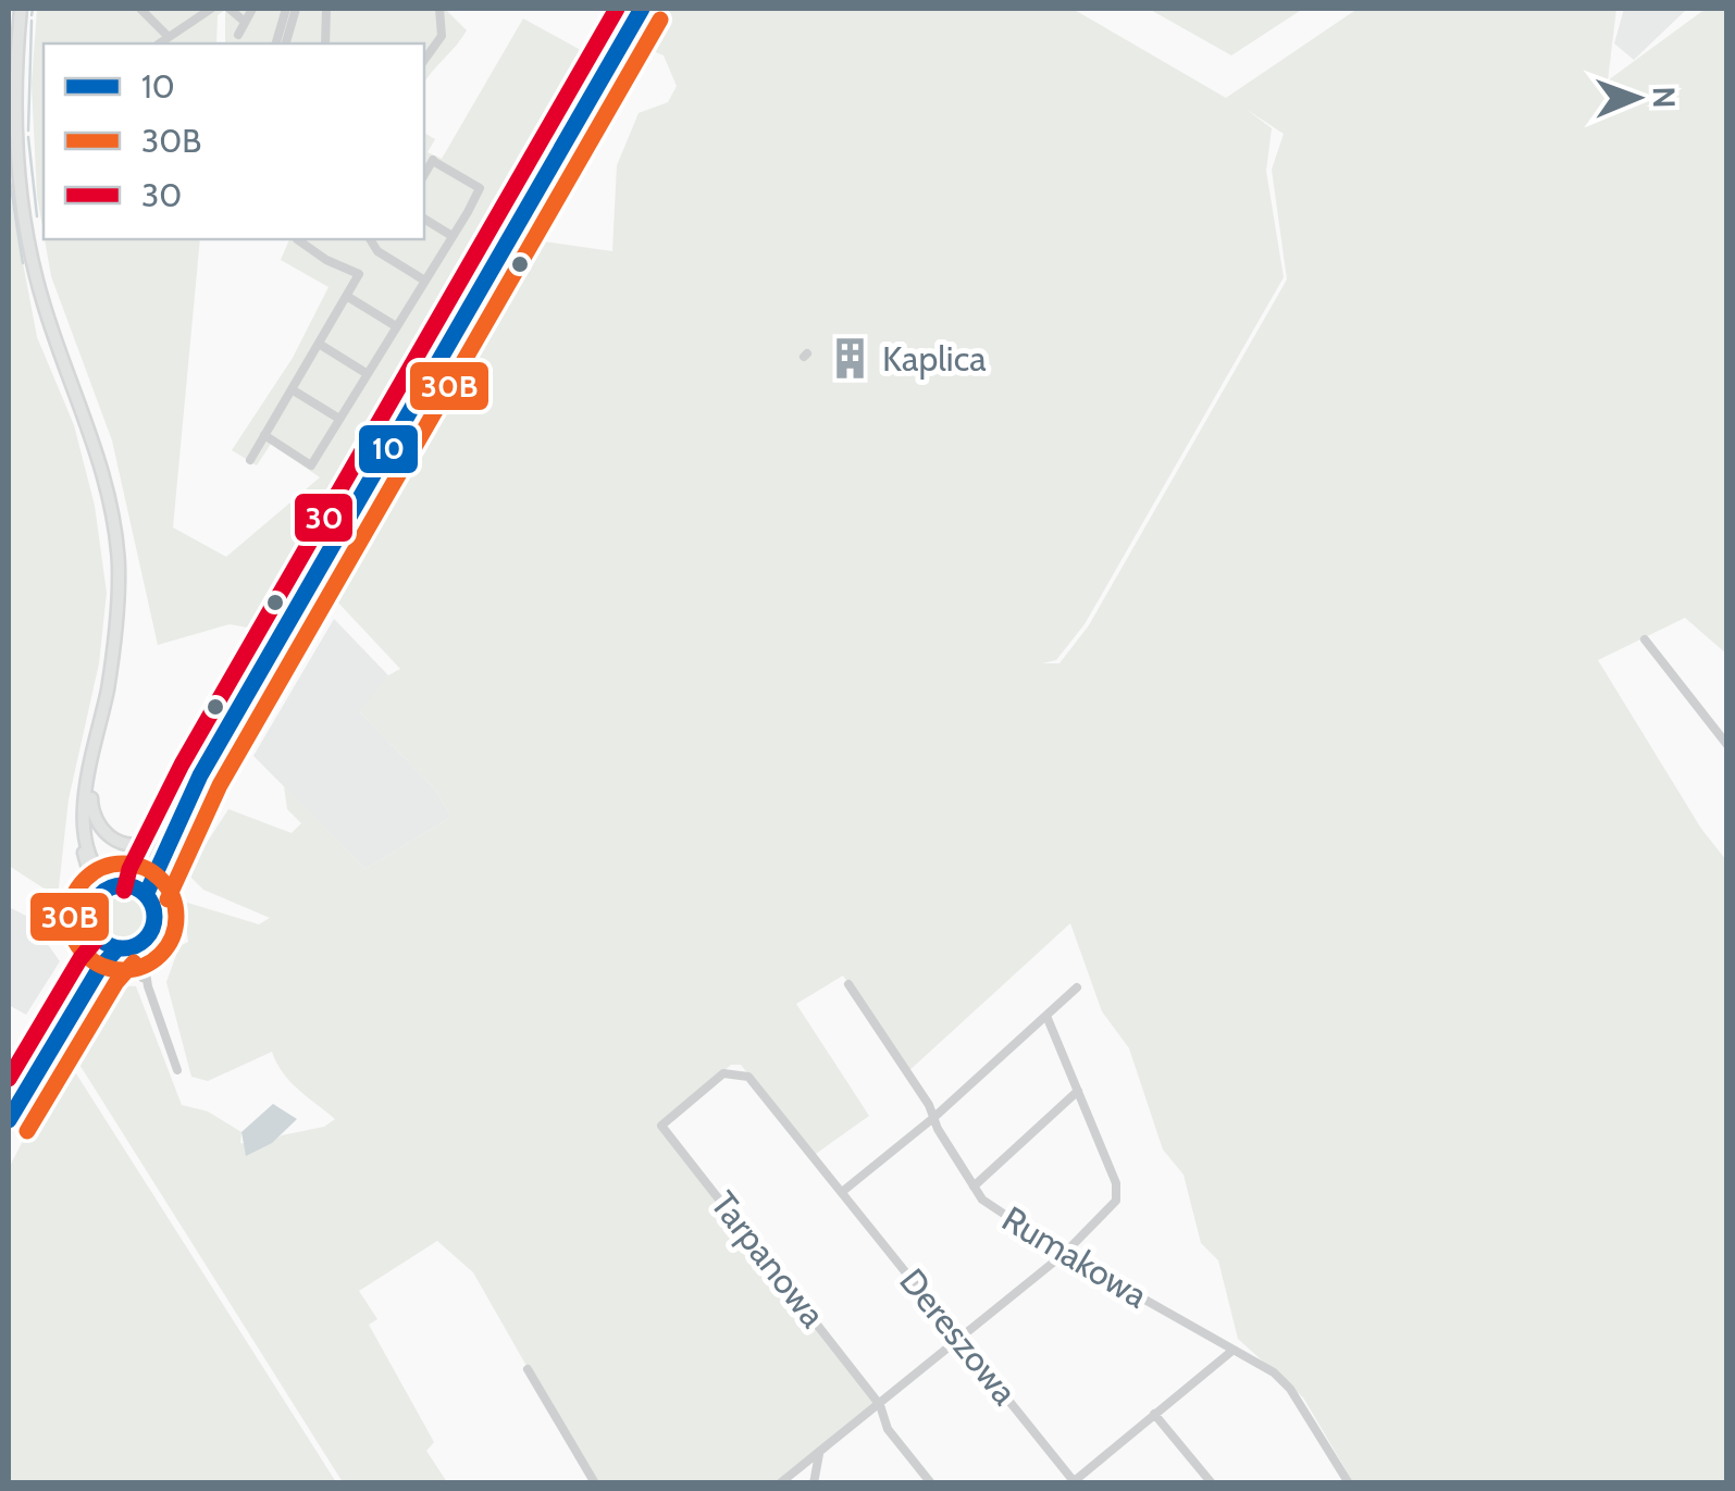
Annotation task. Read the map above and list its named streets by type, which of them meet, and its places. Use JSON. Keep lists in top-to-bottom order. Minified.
{"streets":{"street":["Rumakowa","Tarpanowa","Dereszowa"]},"crossings":[["Tarpanowa","Dereszowa"]],"places":{"building":["Kaplica"]},"lines":["transit line 10","transit line 30","transit line 30B"],"legend":["10","30B","30"],"north":"right"}
